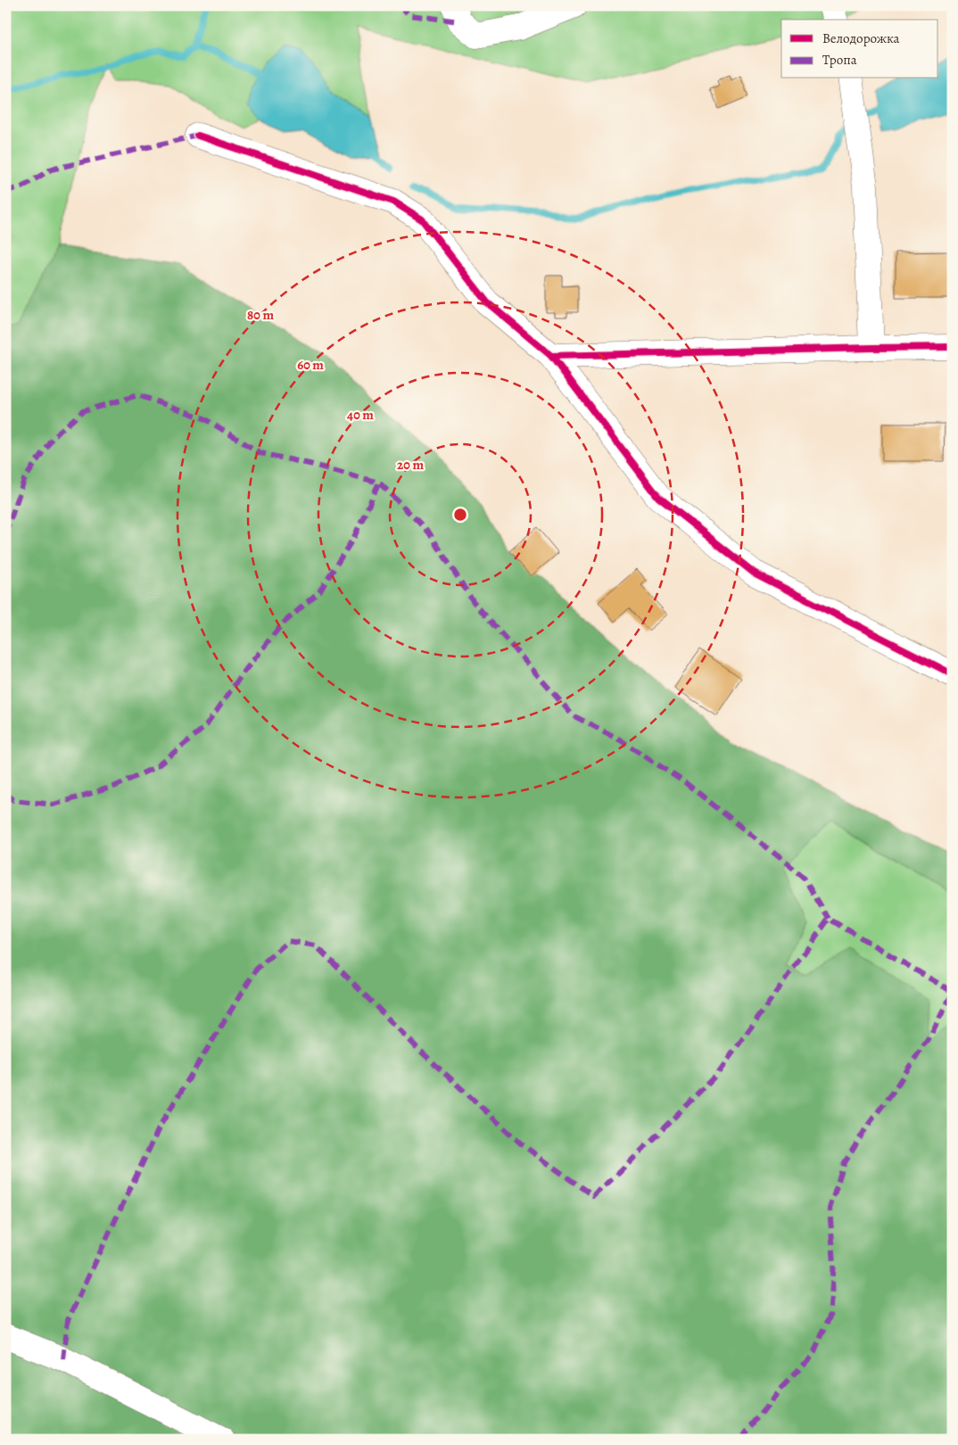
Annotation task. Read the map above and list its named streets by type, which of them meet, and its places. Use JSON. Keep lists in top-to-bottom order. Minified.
{"legend":["Велодорожка","Тропа"],"rings":["80 m","60 m","40 m","20 m"]}
